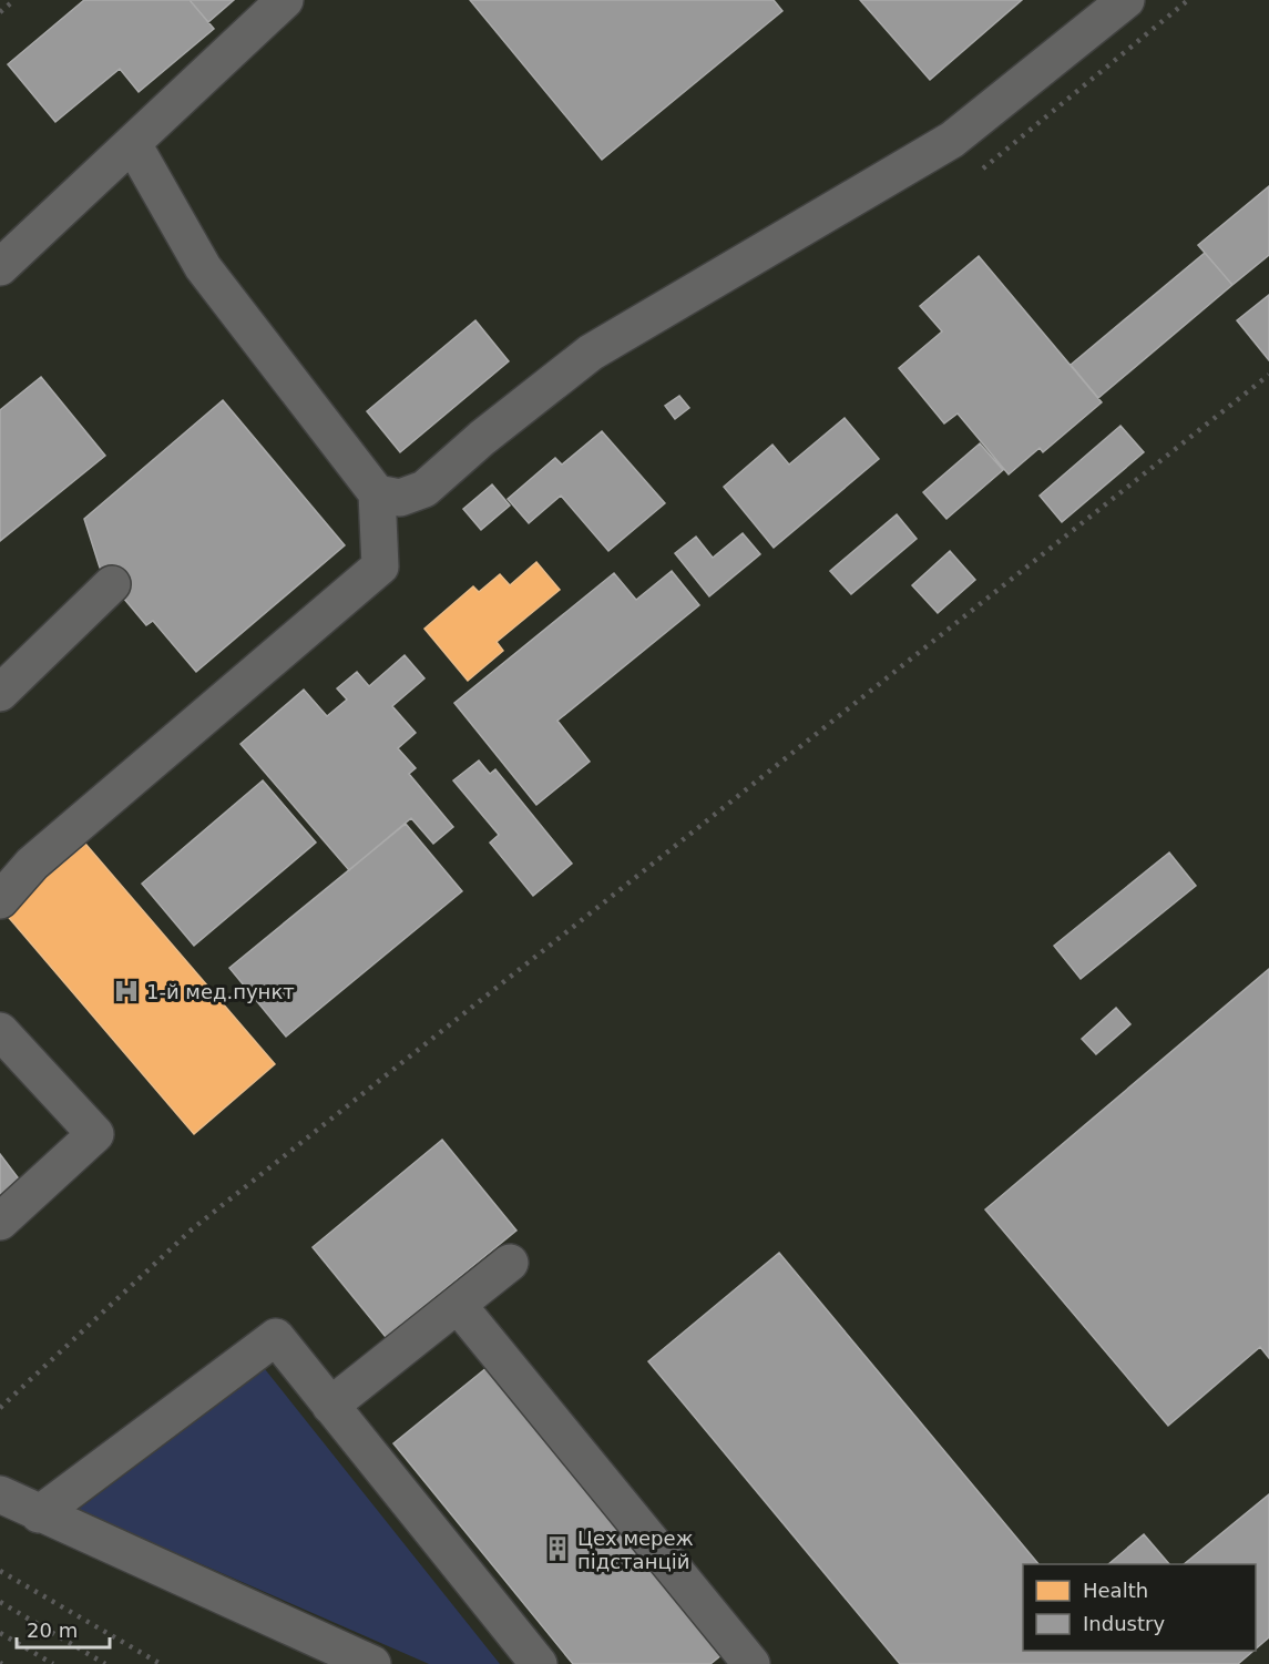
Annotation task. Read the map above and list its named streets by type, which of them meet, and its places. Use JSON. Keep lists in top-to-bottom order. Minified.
{"places":{"hospital":["1-й мед.пункт"],"building":["Цех мереж підстанцій"]},"legend":["Health","Industry"],"scale_bar":"20 m"}
